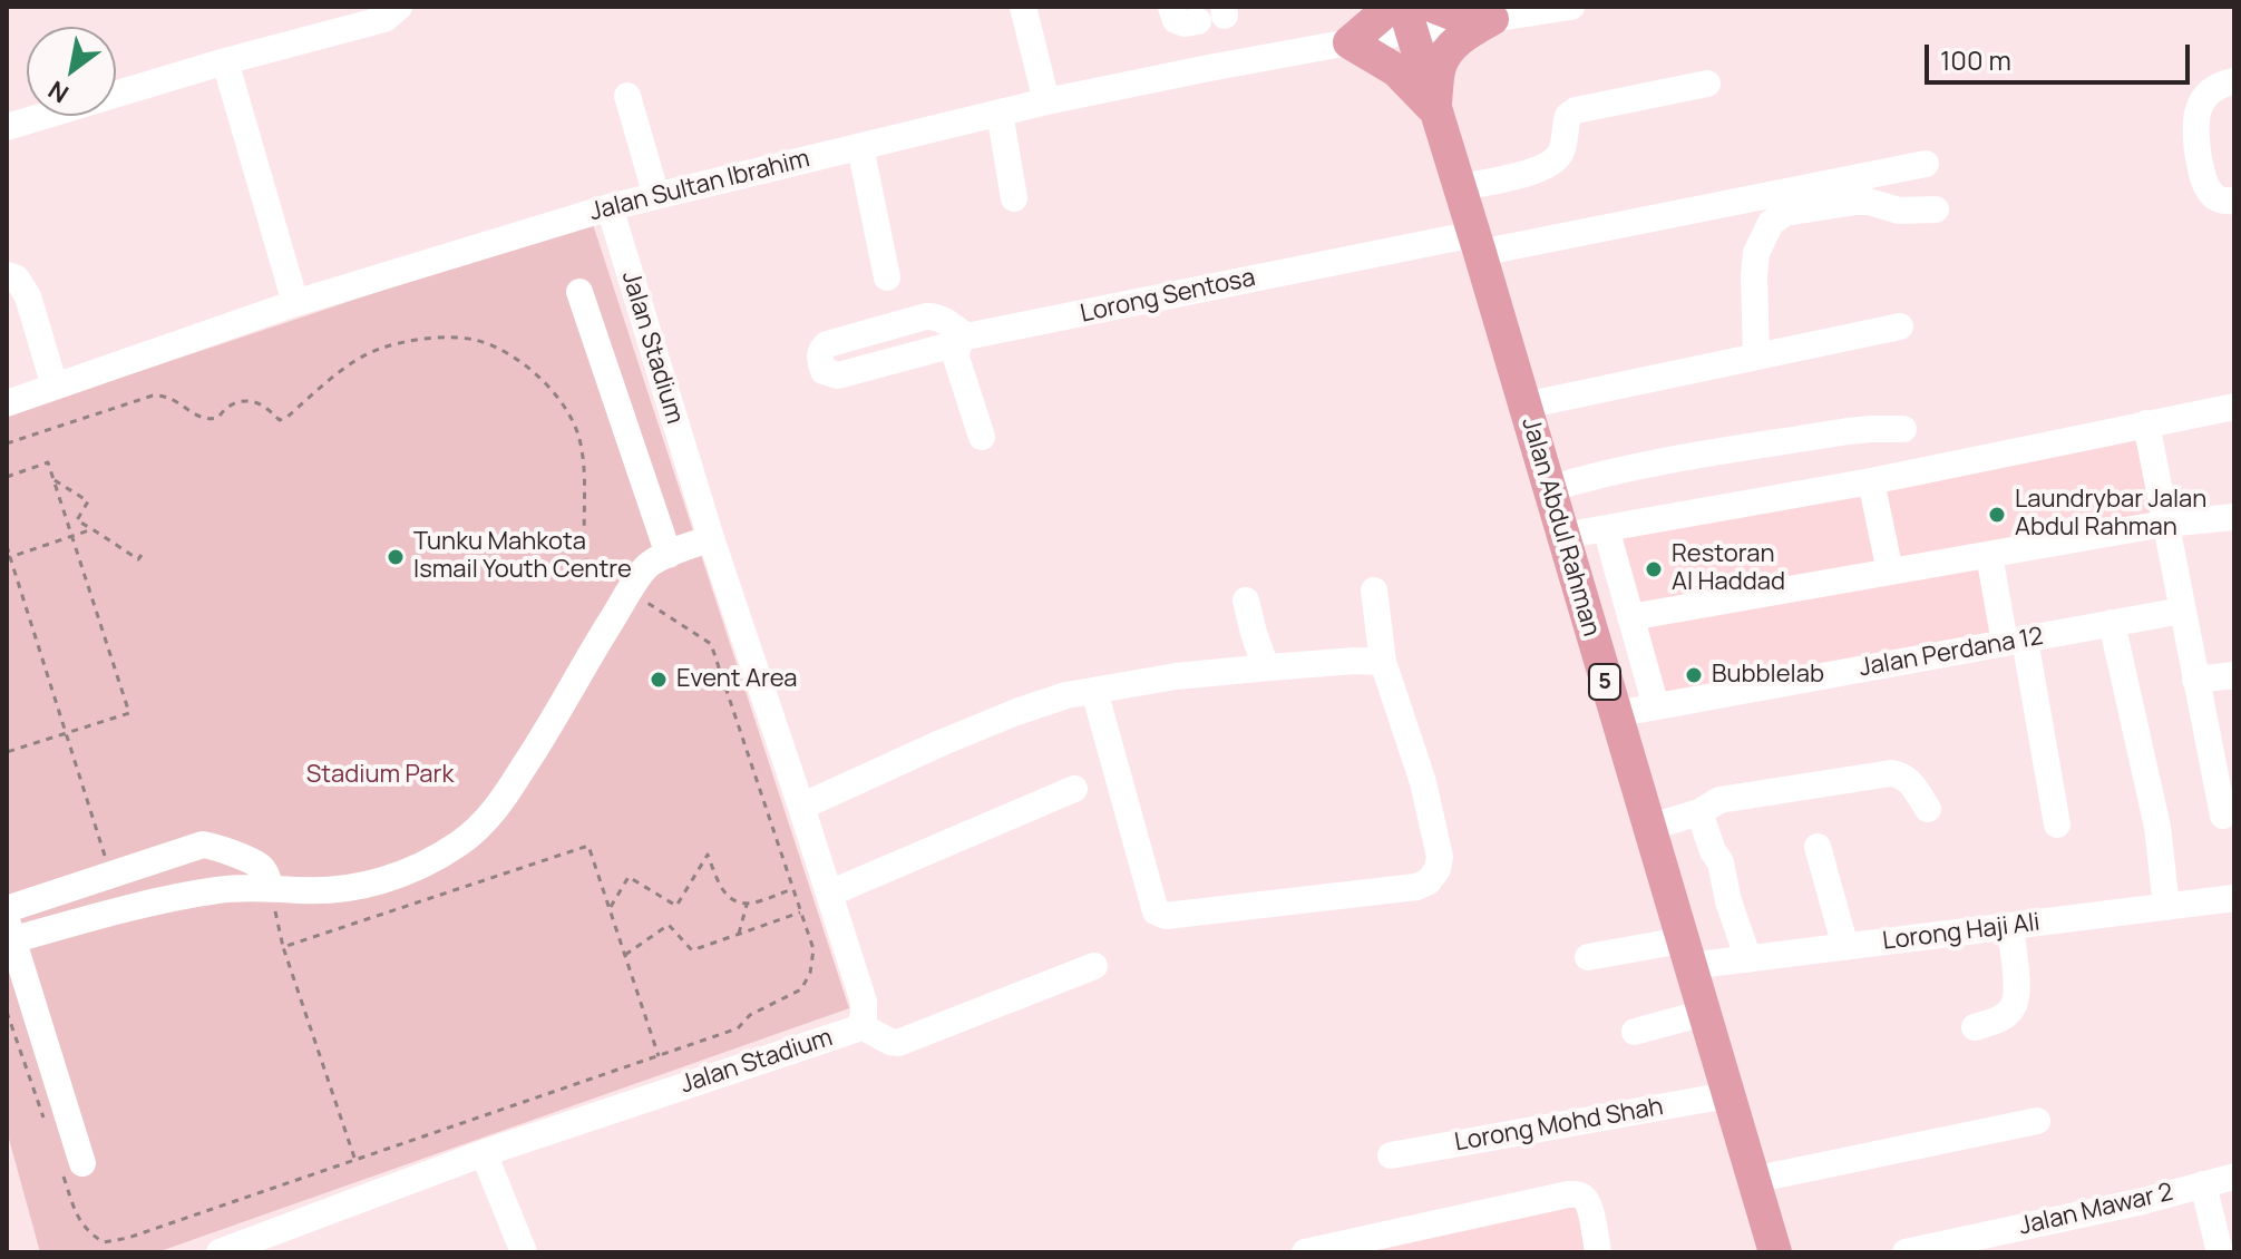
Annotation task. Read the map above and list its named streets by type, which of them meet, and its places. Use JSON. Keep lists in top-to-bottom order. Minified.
{"streets":{"main road":["Jalan Abdul Rahman","5"],"street":["Jalan Sultan Ibrahim","Lorong Sentosa","Jalan Stadium","Jalan Perdana 12","Lorong Haji Ali","Lorong Mohd Shah","Jalan Mawar 2"]},"crossings":[["Jalan Sultan Ibrahim","Jalan Stadium"],["Jalan Sultan Ibrahim","Jalan Abdul Rahman"],["Lorong Sentosa","Jalan Abdul Rahman"],["Jalan Abdul Rahman","Jalan Perdana 12"],["Jalan Abdul Rahman","Lorong Haji Ali"],["Jalan Abdul Rahman","Lorong Mohd Shah"]],"parks":["Stadium Park"],"places":["Laundrybar Jalan Abdul Rahman","Tunku Mahkota Ismail Youth Centre","Restoran Al Haddad","Bubblelab","Event Area"],"scale_bar":"100 m","north":"bottom left"}
